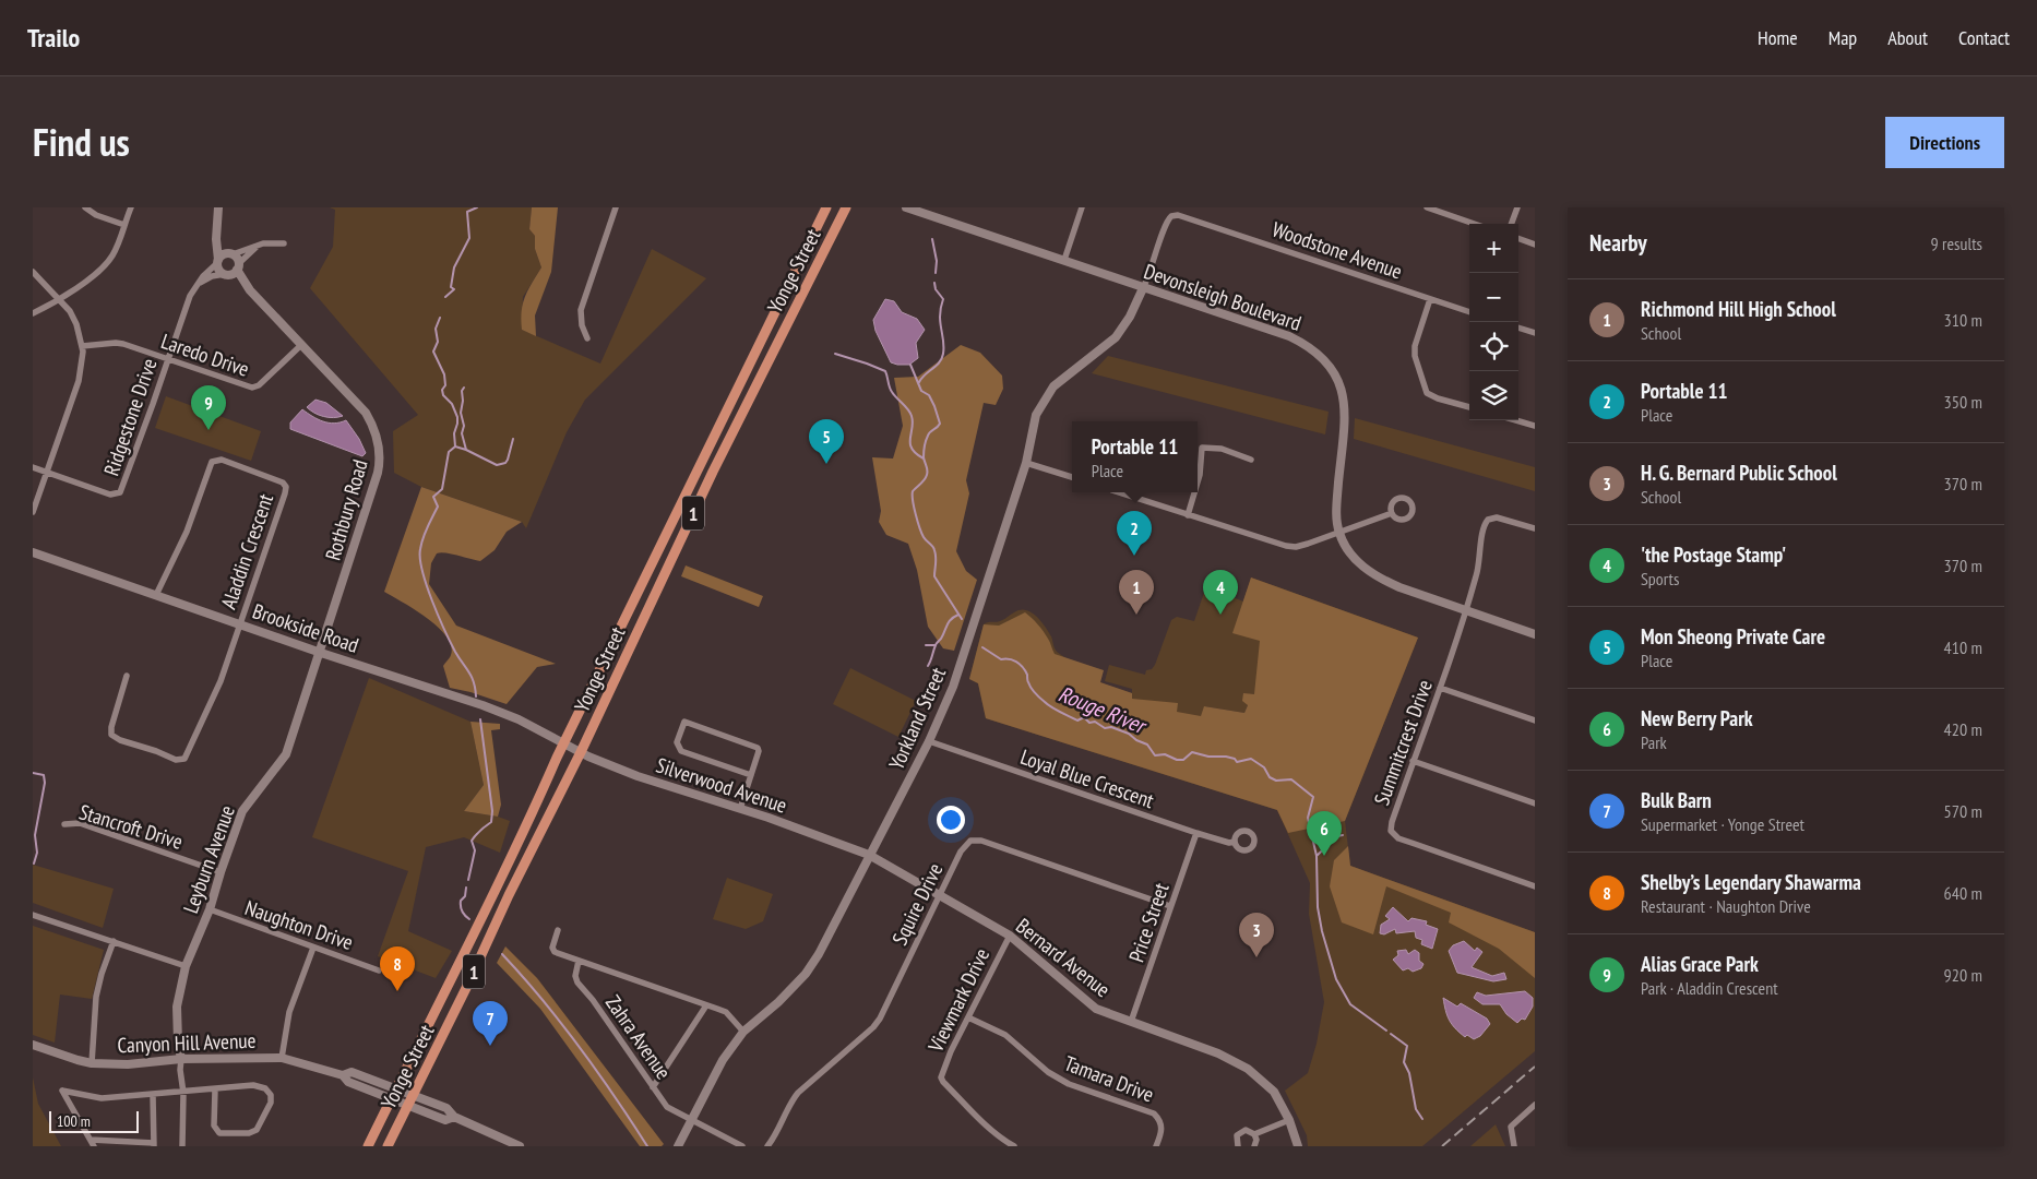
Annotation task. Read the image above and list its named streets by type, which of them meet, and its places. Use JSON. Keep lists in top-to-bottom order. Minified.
{"streets":{"main road":["Yonge Street","1"],"street":["Woodstone Avenue","Devonsleigh Boulevard","Laredo Drive","Ridgestone Drive","Rothbury Road","Aladdin Crescent","Brookside Road","Yorkland Street","Summitcrest Drive","Loyal Blue Crescent","Silverwood Avenue","Stancroft Drive","Leyburn Avenue","Squire Drive","Price Street","Naughton Drive","Bernard Avenue","Viewmark Drive","Zahra Avenue","Canyon Hill Avenue","Tamara Drive"]},"crossings":[["Woodstone Avenue","Devonsleigh Boulevard"],["Woodstone Avenue","Yorkland Street"],["Yonge Street","Brookside Road"],["Yonge Street","Silverwood Avenue"],["Yonge Street","Canyon Hill Avenue"],["Devonsleigh Boulevard","Yorkland Street"],["Devonsleigh Boulevard","Summitcrest Drive"],["Laredo Drive","Ridgestone Drive"],["Laredo Drive","Rothbury Road"],["Ridgestone Drive","Rothbury Road"],["Rothbury Road","Brookside Road"],["Rothbury Road","Leyburn Avenue"],["Aladdin Crescent","Brookside Road"],["Brookside Road","Silverwood Avenue"],["Brookside Road","Leyburn Avenue"],["Yorkland Street","Loyal Blue Crescent"],["Yorkland Street","Silverwood Avenue"],["Yorkland Street","Bernard Avenue"],["Yorkland Street","Zahra Avenue"],["Loyal Blue Crescent","Price Street"],["Silverwood Avenue","Bernard Avenue"],["Stancroft Drive","Leyburn Avenue"],["Leyburn Avenue","Naughton Drive"],["Leyburn Avenue","Canyon Hill Avenue"],["Squire Drive","Price Street"],["Squire Drive","Bernard Avenue"],["Price Street","Bernard Avenue"],["Bernard Avenue","Viewmark Drive"],["Viewmark Drive","Tamara Drive"]],"water":["Rouge River"],"scale_bar":"100 m","page":{"header":"Trailo","nav":["Home","Map","About","Contact"],"title":"Find us","buttons":"Directions","heading":["Nearby","9 results"],"map_buttons":["+","−"],"list":[{"mark":"1","name":"Richmond Hill High School","note":"School","value":"310 m"},{"mark":"2","name":"Portable 11","note":"Place","value":"350 m"},{"mark":"3","name":"H. G. Bernard Public School","note":"School","value":"370 m"},{"mark":"4","name":"'the Postage Stamp'","note":"Sports","value":"370 m"},{"mark":"5","name":"Mon Sheong Private Care","note":"Place","value":"410 m"},{"mark":"6","name":"New Berry Park","note":"Park","value":"420 m"},{"mark":"7","name":"Bulk Barn","note":"Supermarket · Yonge Street","value":"570 m"},{"mark":"8","name":"Shelby’s Legendary Shawarma","note":"Restaurant · Naughton Drive","value":"640 m"},{"mark":"9","name":"Alias Grace Park","note":"Park · Aladdin Crescent","value":"920 m"}],"pins":["9","5","2","1","4","6","3","8","7"],"popup":["Portable 11","Place"],"scale":"100 m"}}
